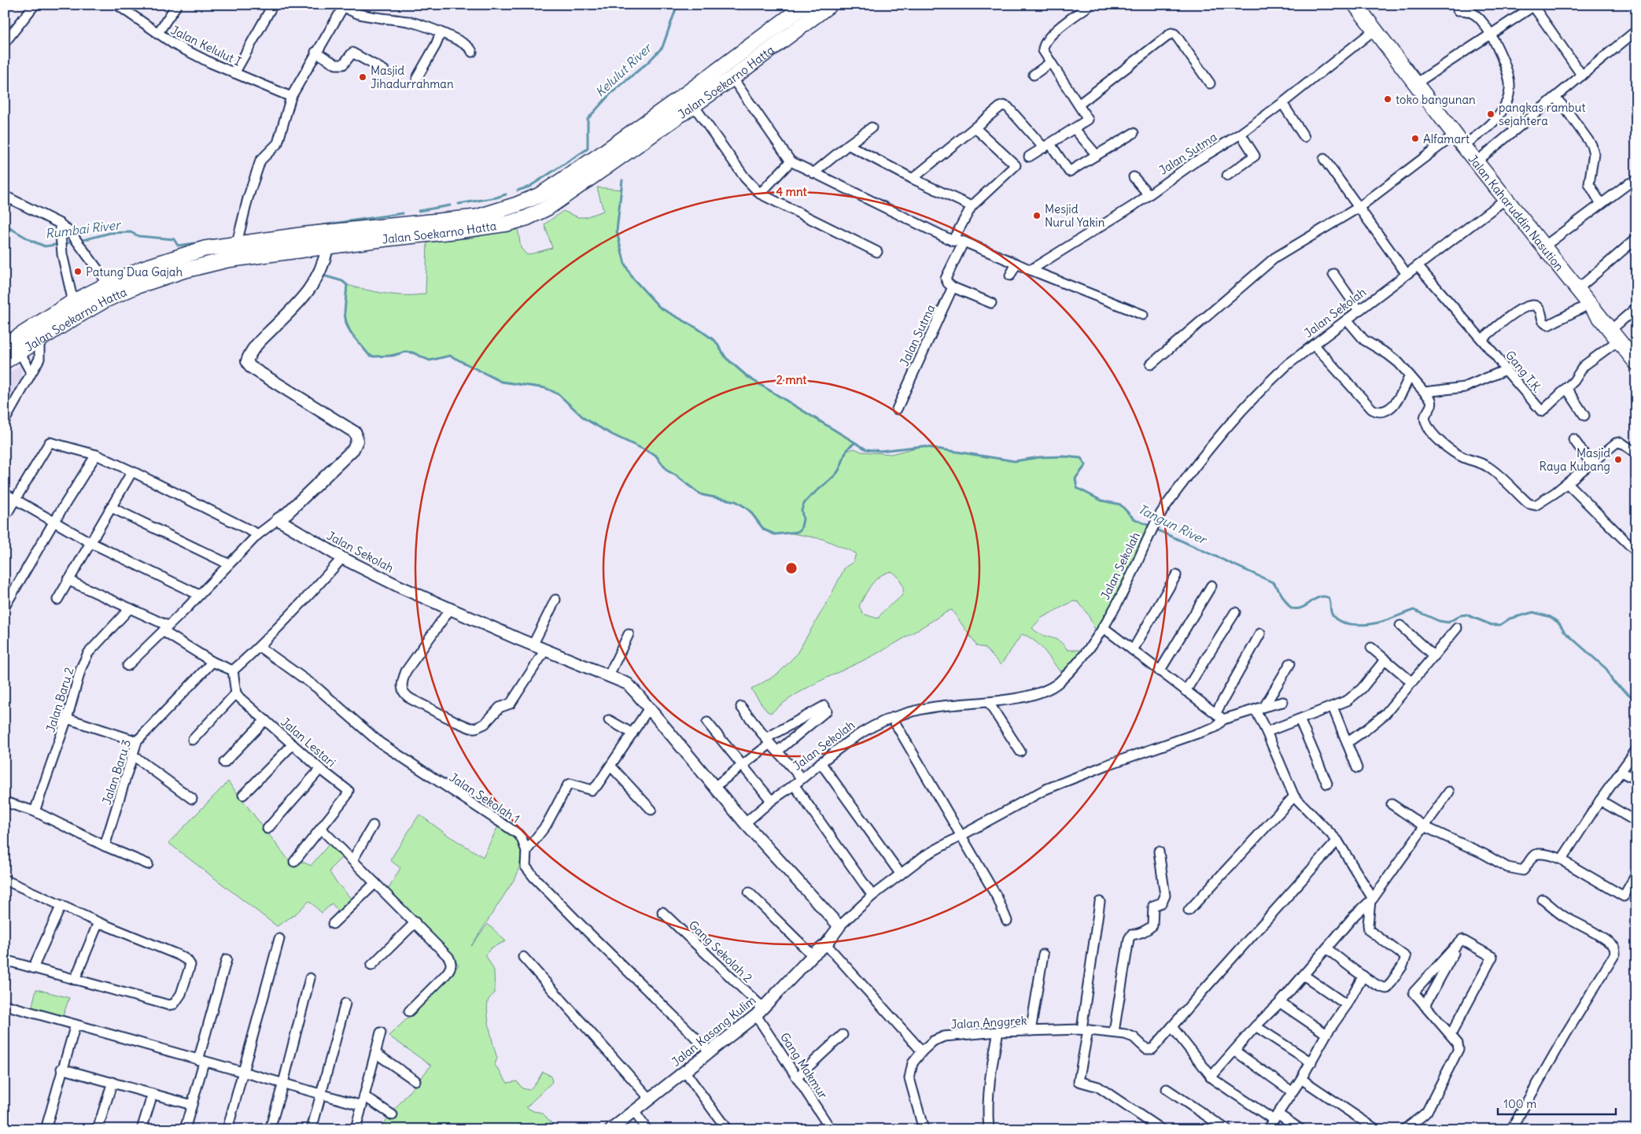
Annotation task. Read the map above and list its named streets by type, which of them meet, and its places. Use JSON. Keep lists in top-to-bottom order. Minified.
{"streets":{"main road":["Jalan Soekarno Hatta","Jalan Kaharuddin Nasution"],"street":["Jalan Kelulut I","Jalan Sutma","Jalan Sekolah","Gang T.K.","Jalan Baru 2","Jalan Lestari","Jalan Baru 3","Jalan Sekolah 1","Gang Sekolah 2","Jalan Anggrek","Jalan Kasang Kulim","Gang Makmur"]},"crossings":[["Jalan Sutma","Jalan Kaharuddin Nasution"],["Jalan Kaharuddin Nasution","Jalan Sekolah"],["Jalan Kaharuddin Nasution","Gang T.K."],["Jalan Sekolah","Gang T.K."],["Jalan Sekolah","Jalan Kasang Kulim"],["Jalan Sekolah 1","Jalan Kasang Kulim"],["Gang Sekolah 2","Jalan Kasang Kulim"],["Gang Sekolah 2","Gang Makmur"],["Jalan Kasang Kulim","Gang Makmur"]],"water":["Kelulut River","Rumbai River","Tangun River"],"places":["Masjid Jihadurrahman","toko bangunan","pangkas rambut sejahtera","Alfamart","Mesjid Nurul Yakin","Patung Dua Gajah","Masjid Raya Kubang"],"scale_bar":"100 m","rings":["4 mnt","2 mnt"]}
